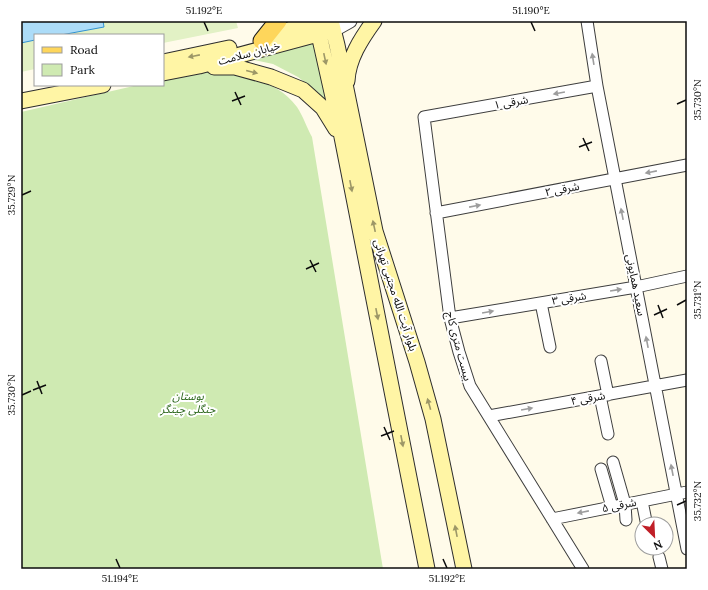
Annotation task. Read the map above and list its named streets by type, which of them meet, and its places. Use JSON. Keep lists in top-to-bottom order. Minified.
{"streets":{"main road":["خیابان سلامت","بلوار آیت الله مجتبی تهرانی"],"street":["۱ شرقی","۲ شرقی","سعید همایونی","۳ شرقی","بیست متری کاج","۴ شرقی","۵ شرقی"]},"crossings":[["خیابان سلامت","بلوار آیت الله مجتبی تهرانی"],["۱ شرقی","سعید همایونی"],["۱ شرقی","بیست متری کاج"],["۲ شرقی","سعید همایونی"],["۲ شرقی","بیست متری کاج"],["سعید همایونی","۳ شرقی"],["سعید همایونی","۴ شرقی"],["سعید همایونی","۵ شرقی"],["۳ شرقی","بیست متری کاج"],["بیست متری کاج","۴ شرقی"],["بیست متری کاج","۵ شرقی"]],"one_way":["۱ شرقی","۳ شرقی","۴ شرقی","۵ شرقی"],"parks":["بوستان جنگلی چیتگر"],"legend":["Road","Park"],"north":"bottom right","coordinates":["51.192°E","51.190°E","35.730°N","35.729°N","35.731°N","35.732°N","51.194°E"]}
